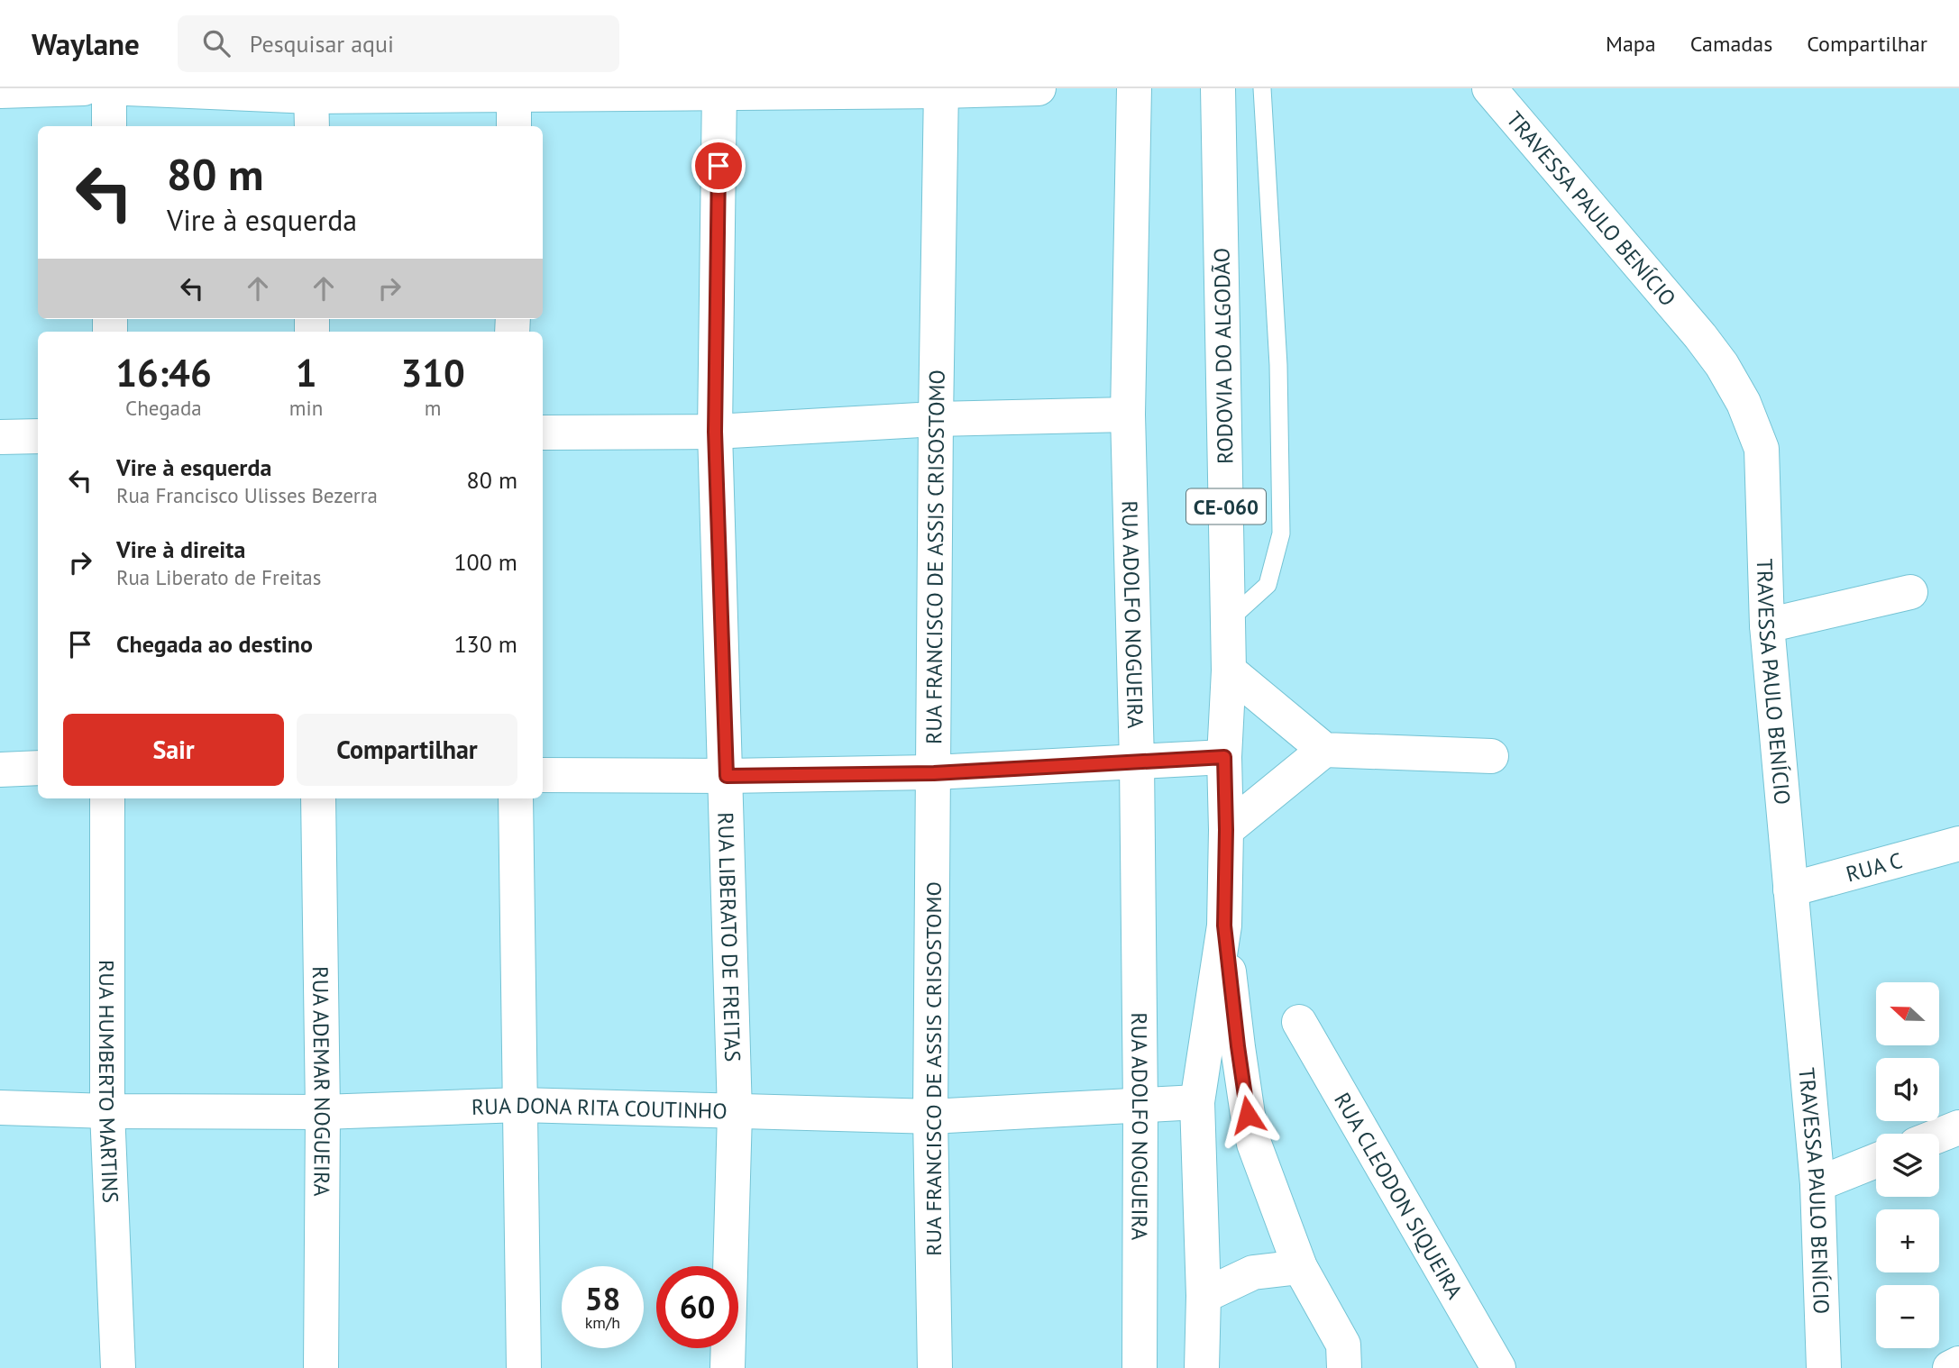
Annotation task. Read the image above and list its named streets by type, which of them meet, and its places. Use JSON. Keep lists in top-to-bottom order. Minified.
{"streets":{"street":["TRAVESSA PAULO BENÍCIO","RODOVIA DO ALGODÃO","CE-060","RUA FRANCISCO DE ASSIS CRISOSTOMO","RUA ADOLFO NOGUEIRA","RUA C","RUA LIBERATO DE FREITAS","RUA HUMBERTO MARTINS","RUA ADEMAR NOGUEIRA","RUA DONA RITA COUTINHO","RUA CLEODON SIQUEIRA"]},"crossings":[["TRAVESSA PAULO BENÍCIO","RUA C"],["RODOVIA DO ALGODÃO","RUA DONA RITA COUTINHO"],["RUA FRANCISCO DE ASSIS CRISOSTOMO","RUA DONA RITA COUTINHO"],["RUA ADOLFO NOGUEIRA","RUA DONA RITA COUTINHO"],["RUA LIBERATO DE FREITAS","RUA DONA RITA COUTINHO"],["RUA HUMBERTO MARTINS","RUA DONA RITA COUTINHO"],["RUA ADEMAR NOGUEIRA","RUA DONA RITA COUTINHO"]],"north":"left","page":{"header":"Waylane","search":"Pesquisar aqui","nav":["Mapa","Camadas","Compartilhar"],"turn":["80 m","Vire à esquerda"],"eta":["16:46","Chegada","1","min","310","m"],"list":[{"name":"Vire à esquerda","note":"Rua Francisco Ulisses Bezerra","value":"80 m"},{"name":"Vire à direita","note":"Rua Liberato de Freitas","value":"100 m"},{"name":"Chegada ao destino","value":"130 m"}],"buttons":["Sair","Compartilhar"],"map_buttons":["+","−"],"speed":"58 km/h","limit":"60"}}
